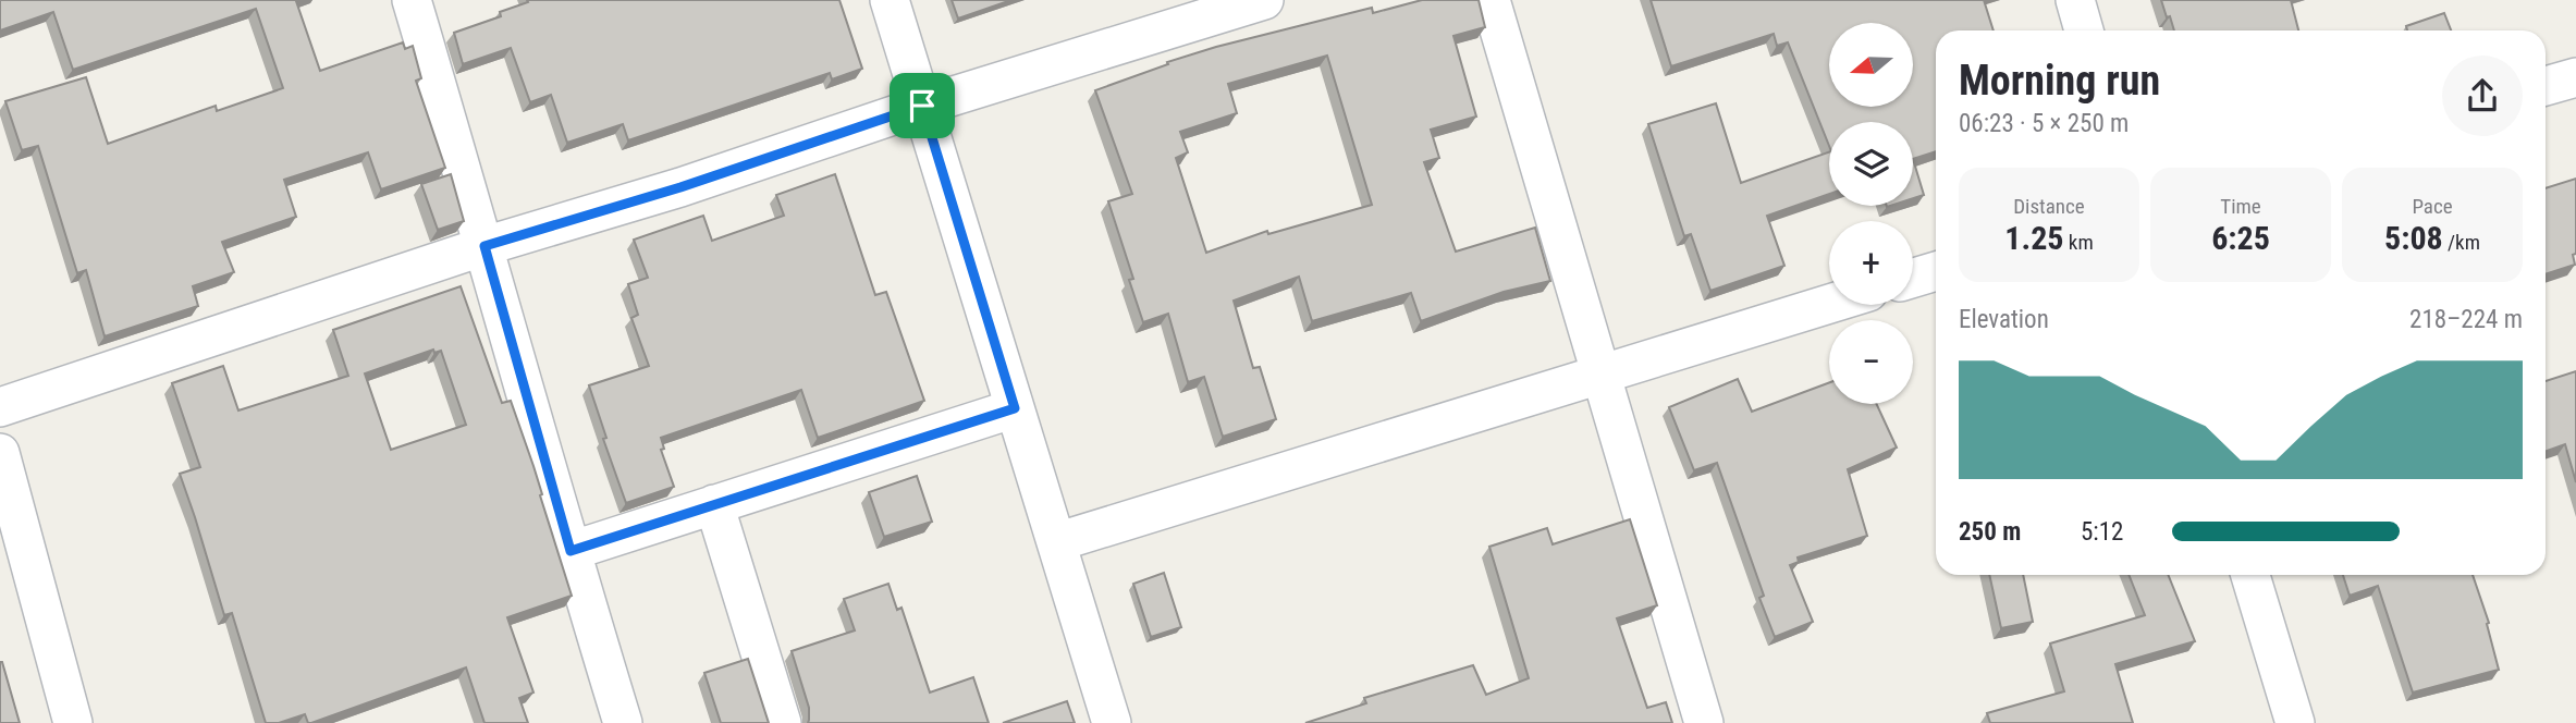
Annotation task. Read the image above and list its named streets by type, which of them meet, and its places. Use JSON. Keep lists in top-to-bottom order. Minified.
{"north":"left","page":{"map_buttons":["+","−"],"heading":["Morning run","06:23 · 5 × 250 m"],"stats":[["Distance","1.25 km"],["Time","6:25"],["Pace","5:08 /km"]],"chart":["Elevation","218–224 m"],"list":[{"name":"250 m","note":"5:12"}]}}
